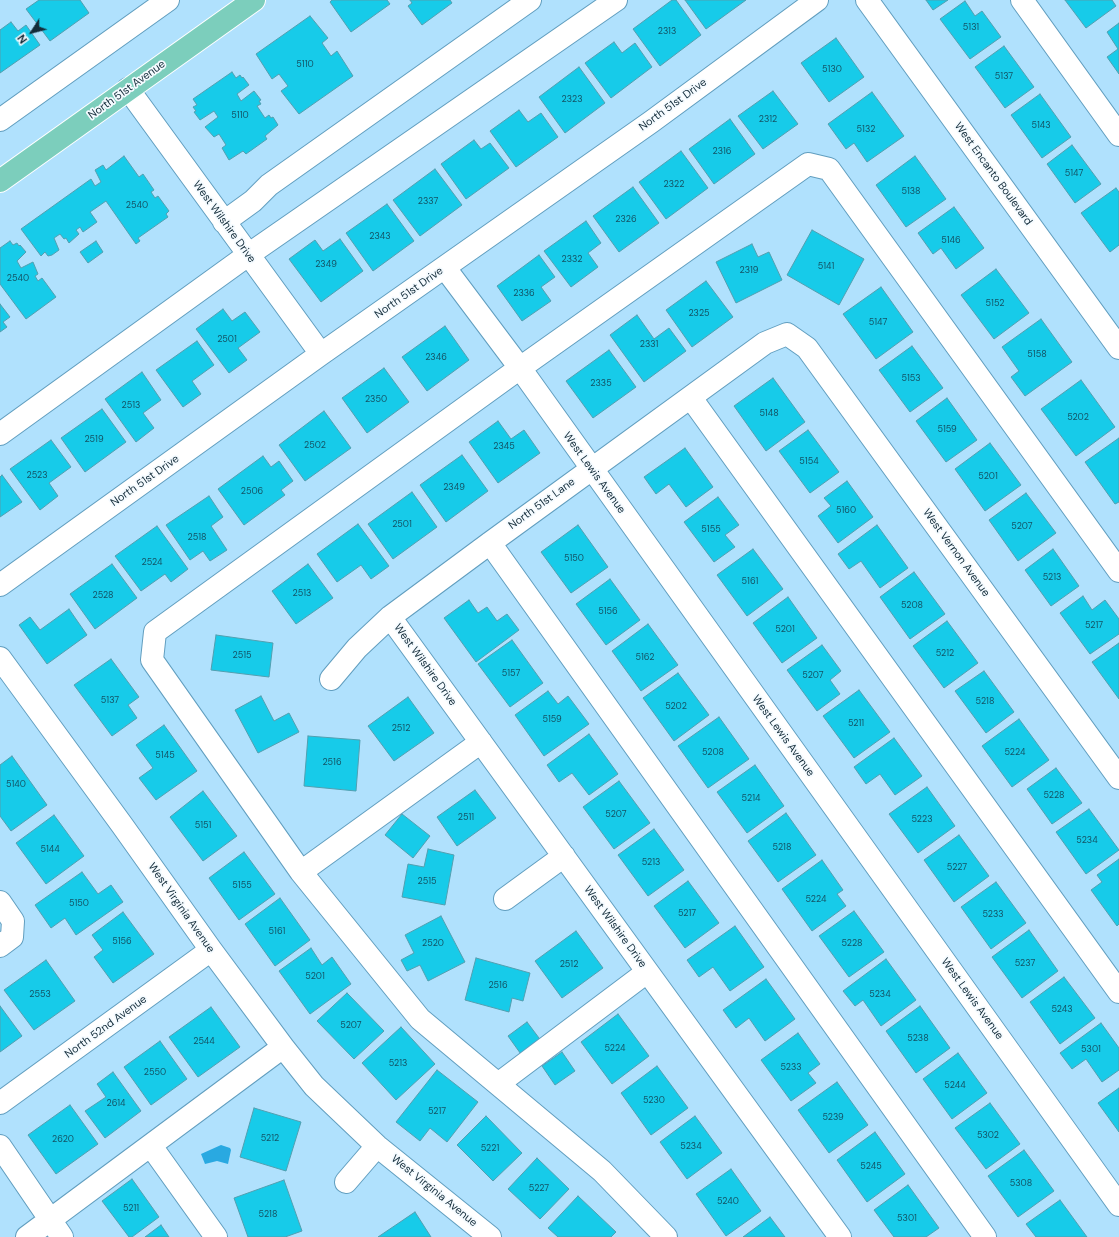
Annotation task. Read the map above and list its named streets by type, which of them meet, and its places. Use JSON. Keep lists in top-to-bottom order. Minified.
{"streets":{"main road":["North 51st Avenue"],"street":["North 51st Drive","West Encanto Boulevard","West Wilshire Drive","West Lewis Avenue","North 51st Lane","West Vernon Avenue","West Virginia Avenue","North 52nd Avenue"]},"crossings":[["North 51st Avenue","West Wilshire Drive"],["North 51st Drive","West Wilshire Drive"],["North 51st Drive","West Lewis Avenue"],["West Wilshire Drive","North 51st Lane"],["West Lewis Avenue","North 51st Lane"],["North 51st Lane","West Vernon Avenue"],["West Virginia Avenue","North 52nd Avenue"]],"house_numbers":["5131","2313","5110","5130","5137","2323","5110","2312","5143","5132","2316","5147","2322","5138","2337","2540","2326","2343","5146","2332","2349","5141","2319","2540","2336","5152","2325","5147","2501","2331","5158","2346","5153","2335","2350","2513","5148","5202","5159","2519","2502","2345","5154","2523","5201","2349","2506","5160","2501","5207","5155","2518","5150","2524","5213","5161","2513","2528","5208","5156","5217","5201","5212","2515","5162","5157","5207","5137","5218","5202","5159","5211","2512","5208","5224","5145","2516","5140","5228","5214","5207","2511","5223","5151","5234","5218","5144","5213","5227","2515","5155","5224","5150","5217","5233","5161","5156","2520","5228","5237","2512","5201","2516","2553","5234","5243","5207","5238","2544","5224","5301","5213","5233","2550","5244","5230","2614","5217","5239","5302","5212","2620","5234","5221","5245","5308","5227","5240","5211","5218","5301"],"north":"bottom left"}
